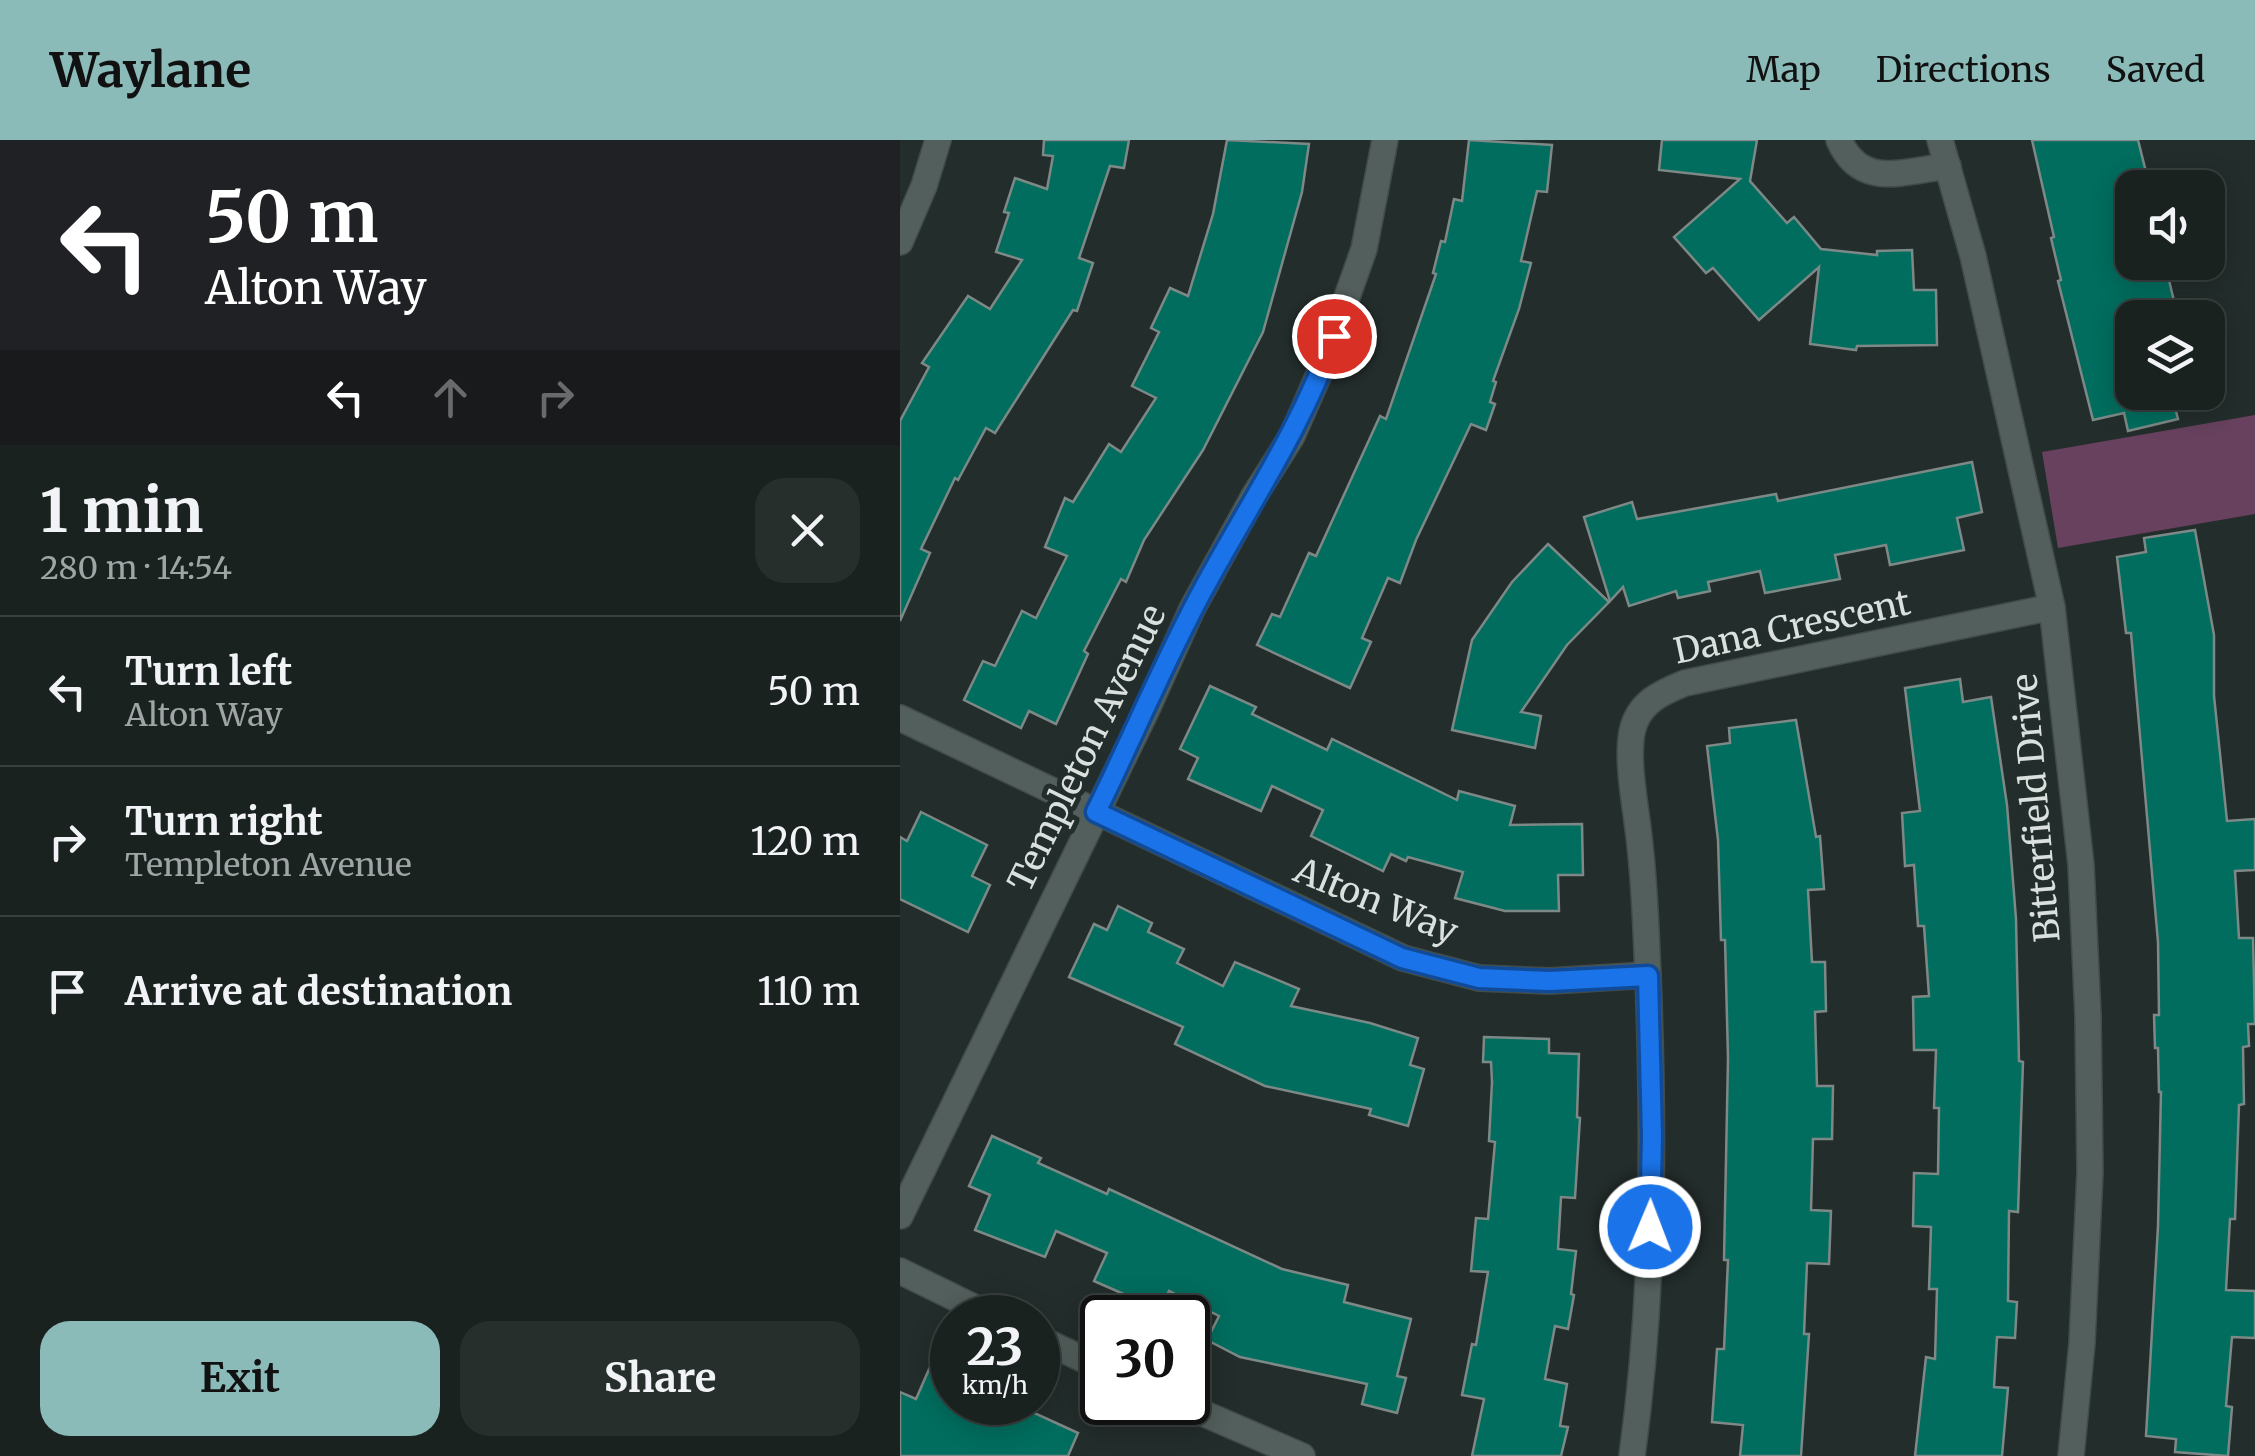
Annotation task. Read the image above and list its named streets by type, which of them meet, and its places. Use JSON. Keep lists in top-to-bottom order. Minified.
{"streets":{"street":["Dana Crescent","Templeton Avenue","Bitterfield Drive","Alton Way"]},"crossings":[["Dana Crescent","Bitterfield Drive"],["Dana Crescent","Alton Way"],["Templeton Avenue","Alton Way"]],"page":{"header":"Waylane","nav":["Map","Directions","Saved"],"turn":["50 m","Alton Way"],"heading":["1 min","280 m · 14:54"],"list":[{"name":"Turn left","note":"Alton Way","value":"50 m"},{"name":"Turn right","note":"Templeton Avenue","value":"120 m"},{"name":"Arrive at destination","value":"110 m"}],"speed":"23 km/h","limit":"30","buttons":["Exit","Share"]}}
